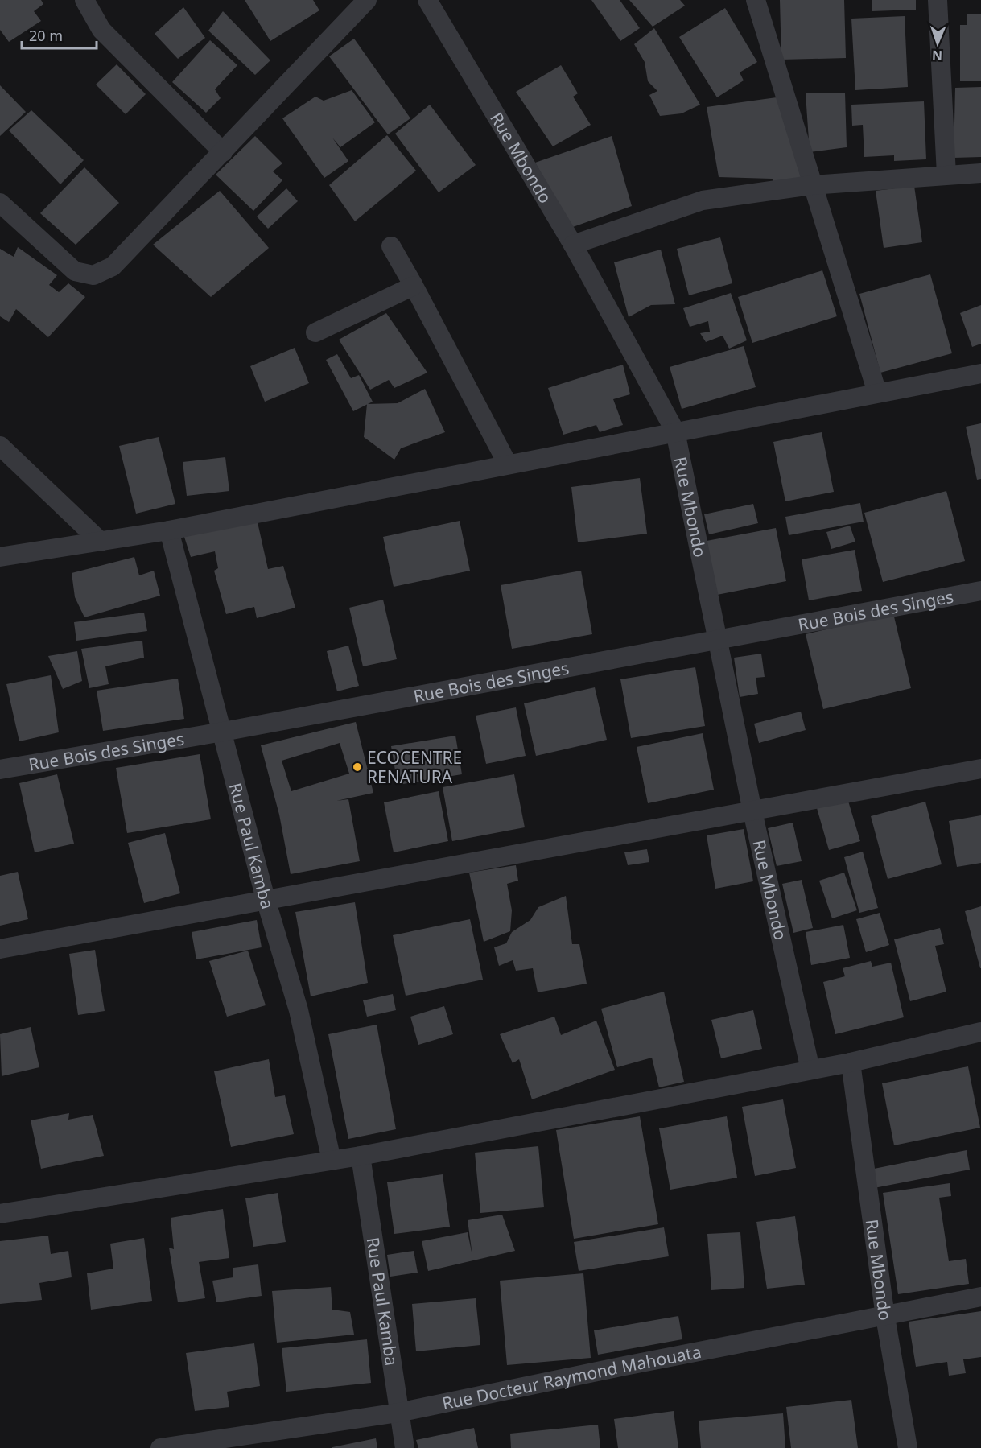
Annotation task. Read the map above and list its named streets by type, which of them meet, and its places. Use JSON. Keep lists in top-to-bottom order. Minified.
{"streets":{"street":["Rue Mbondo","Rue Bois des Singes","Rue Paul Kamba","Rue Docteur Raymond Mahouata"]},"crossings":[["Rue Mbondo","Rue Bois des Singes"],["Rue Mbondo","Rue Docteur Raymond Mahouata"],["Rue Bois des Singes","Rue Paul Kamba"],["Rue Paul Kamba","Rue Docteur Raymond Mahouata"]],"places":["ECOCENTRE RENATURA"],"scale_bar":"20 m","north":"bottom"}
